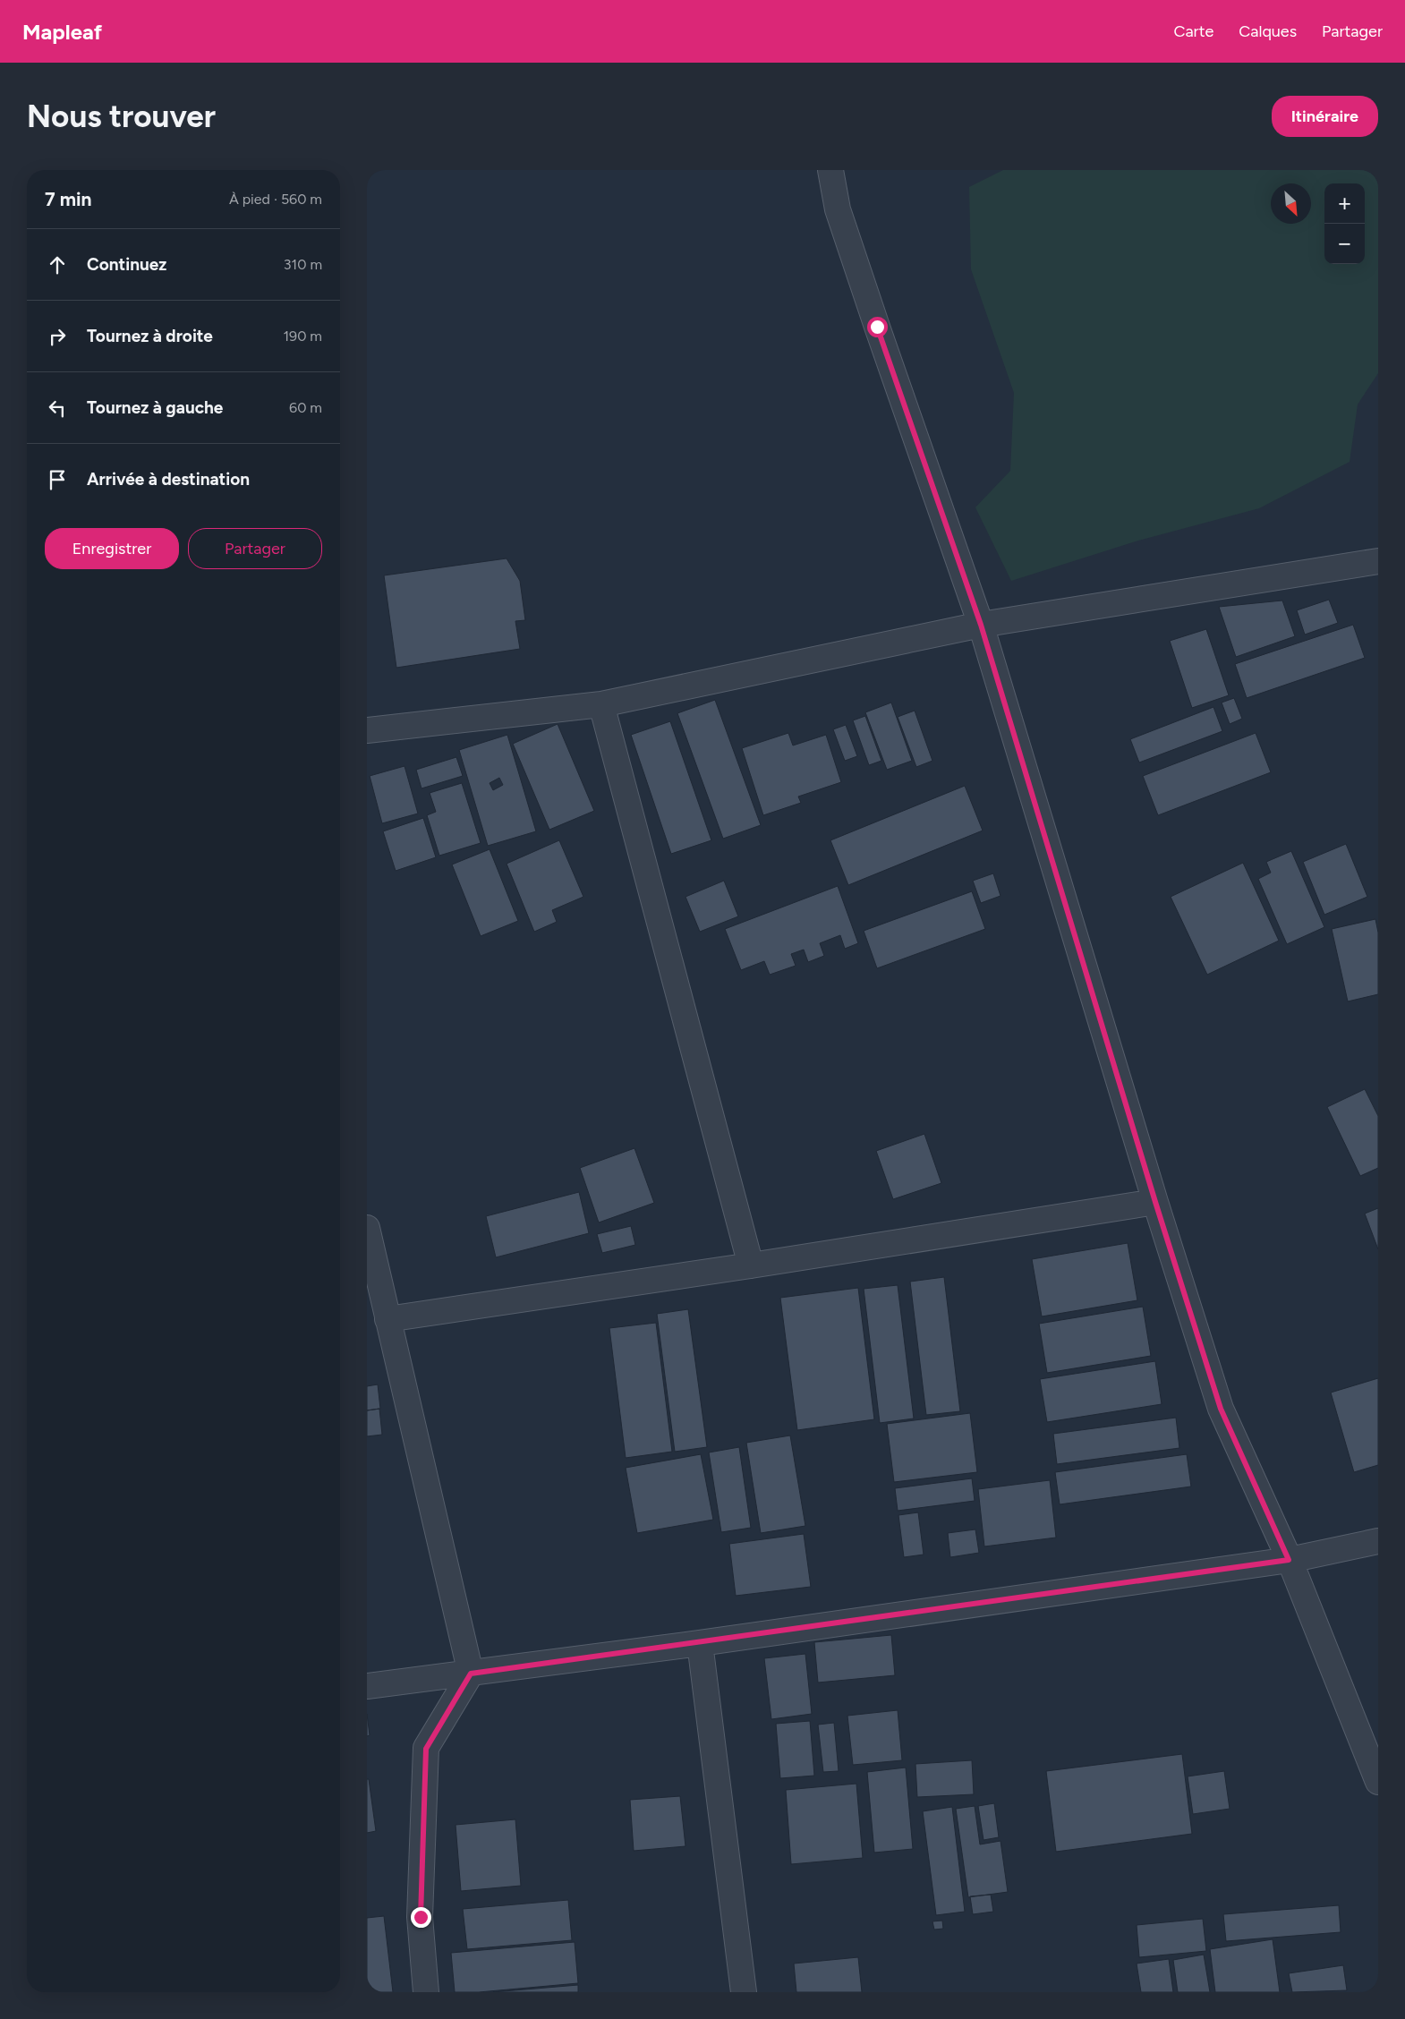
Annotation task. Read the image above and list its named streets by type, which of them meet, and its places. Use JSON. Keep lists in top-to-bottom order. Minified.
{"north":"bottom right","page":{"header":"Mapleaf","nav":["Carte","Calques","Partager"],"buttons":["Itinéraire",["Enregistrer","Partager"]],"title":"Nous trouver","heading":["7 min","À pied · 560 m"],"map_buttons":["+","−"],"list":[["Continuez","310 m"],["Tournez à droite","190 m"],["Tournez à gauche","60 m"],"Arrivée à destination"]}}
